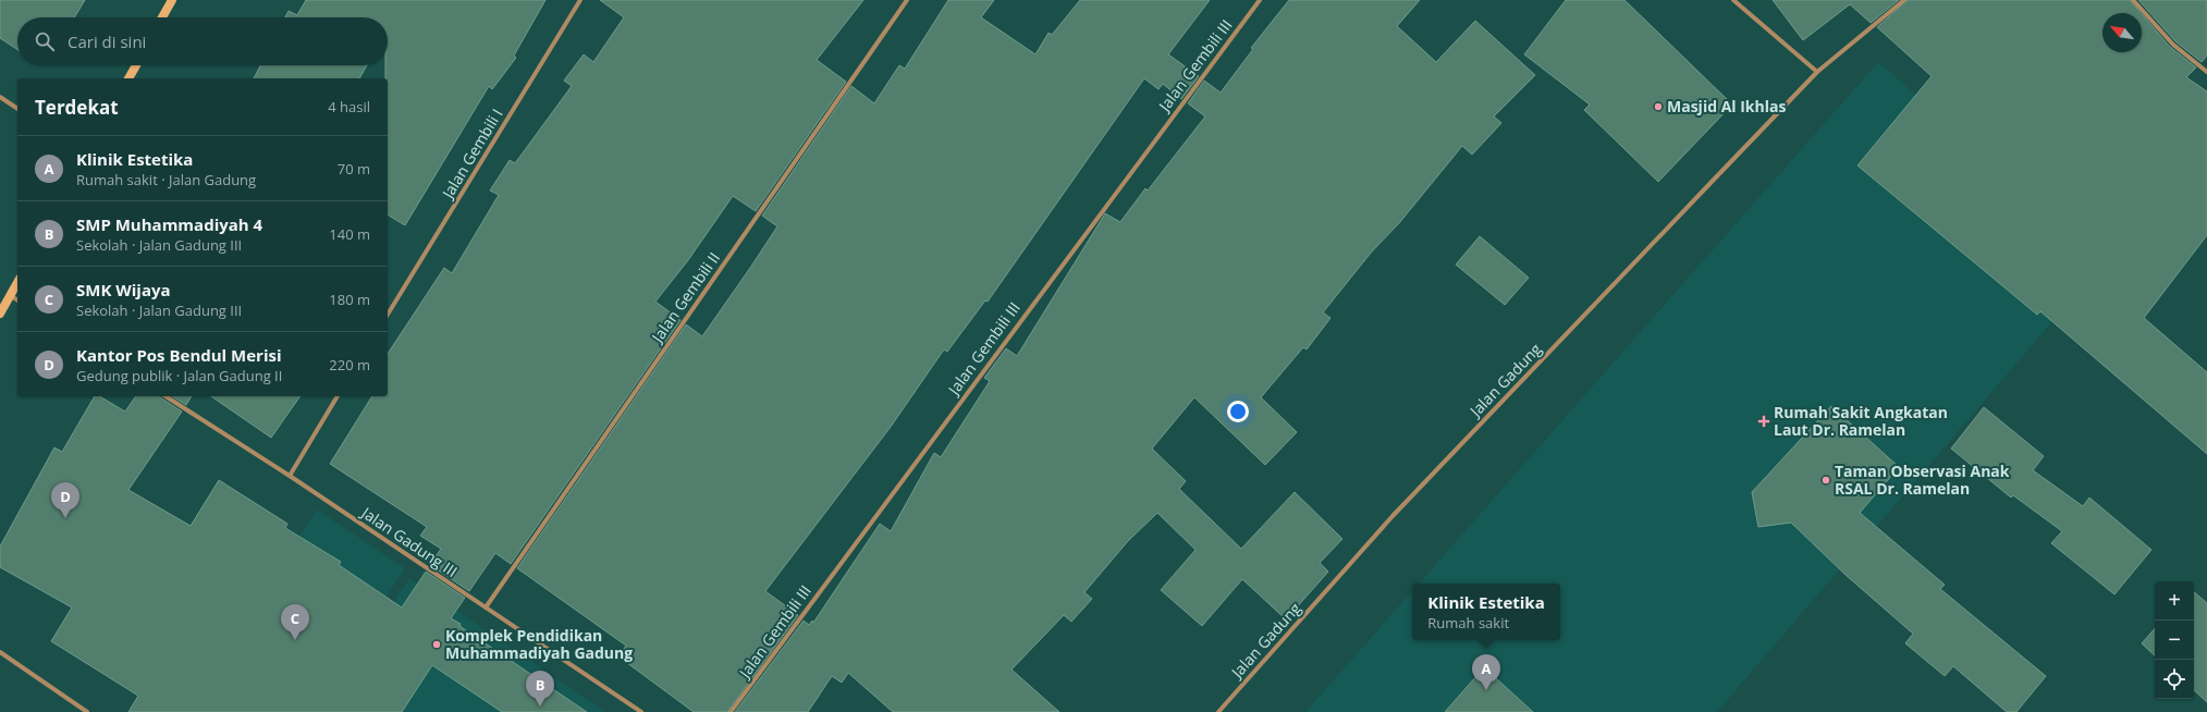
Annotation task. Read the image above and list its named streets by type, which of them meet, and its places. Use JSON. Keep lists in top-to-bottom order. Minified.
{"streets":{"street":["Jalan Gembili III","Jalan Gembili I","Jalan Gembili II","Jalan Gadung","Jalan Gadung III"]},"crossings":[["Jalan Gembili II","Jalan Gadung III"]],"places":{"other":["Masjid Al Ikhlas","Taman Observasi Anak RSAL Dr. Ramelan","Komplek Pendidikan Muhammadiyah Gadung"],"health":["Rumah Sakit Angkatan Laut Dr. Ramelan"]},"north":"top left","page":{"search":"Cari di sini","heading":["Terdekat","4 hasil"],"list":[{"mark":"A","name":"Klinik Estetika","note":"Rumah sakit · Jalan Gadung","value":"70 m"},{"mark":"B","name":"SMP Muhammadiyah 4","note":"Sekolah · Jalan Gadung III","value":"140 m"},{"mark":"C","name":"SMK Wijaya","note":"Sekolah · Jalan Gadung III","value":"180 m"},{"mark":"D","name":"Kantor Pos Bendul Merisi","note":"Gedung publik · Jalan Gadung II","value":"220 m"}],"pins":["D","C","A","B"],"map_buttons":["+","−"],"popup":["Klinik Estetika","Rumah sakit"]}}
